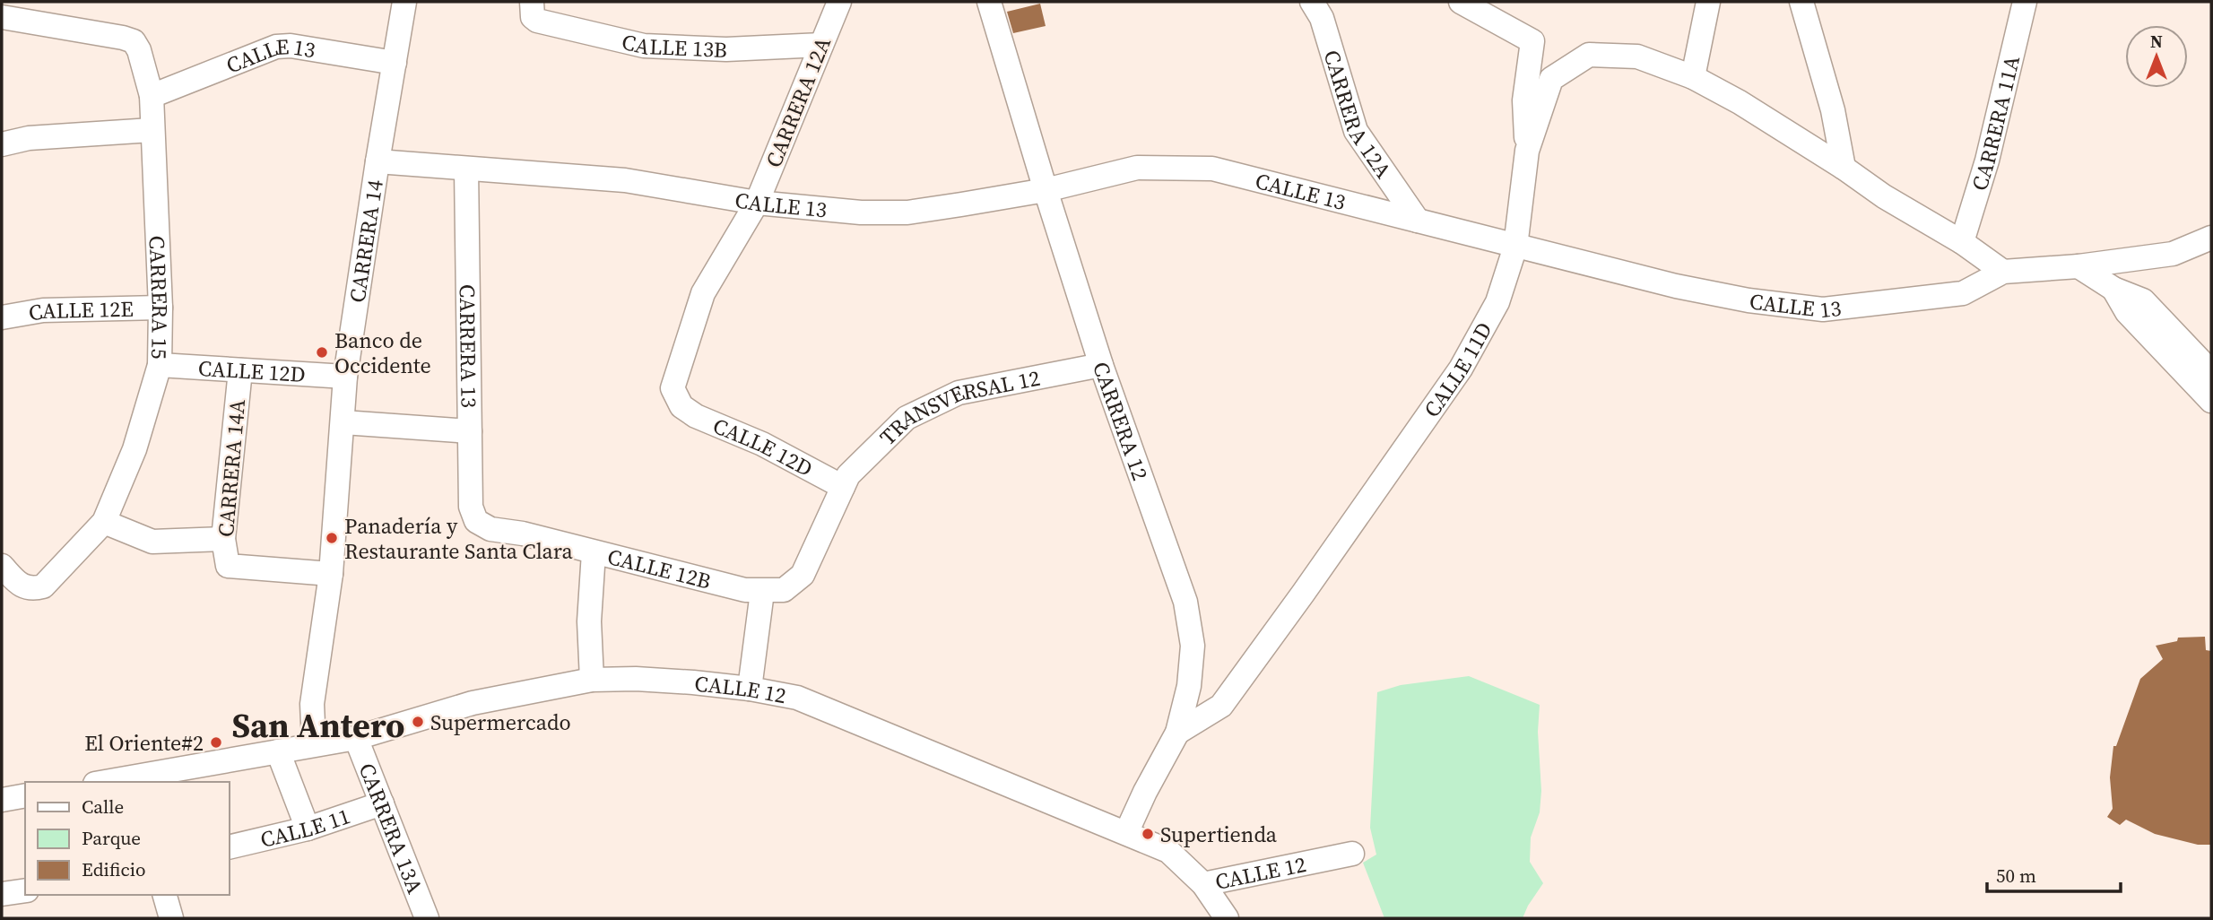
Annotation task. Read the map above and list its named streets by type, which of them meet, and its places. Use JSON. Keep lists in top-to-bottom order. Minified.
{"streets":{"street":["CALLE 13B","CALLE 13","CARRERA 12A","CARRERA 11A","CARRERA 14","CARRERA 15","CALLE 12E","CARRERA 13","CALLE 11D","CALLE 12D","TRANSVERSAL 12","CARRERA 12","CARRERA 14A","CALLE 12B","CALLE 12","CALLE 11","CARRERA 13A"]},"crossings":[["CALLE 13B","CARRERA 12A"],["CALLE 13","CARRERA 12A"],["CALLE 13","CARRERA 14"],["CALLE 13","CARRERA 15"],["CALLE 13","CARRERA 13"],["CALLE 13","CALLE 11D"],["CALLE 13","CARRERA 12"],["CARRERA 12A","CALLE 12D"],["CARRERA 11A","CALLE 11D"],["CARRERA 14","CALLE 12D"],["CARRERA 14","CARRERA 14A"],["CARRERA 14","CALLE 12"],["CARRERA 15","CALLE 12E"],["CARRERA 15","CALLE 12D"],["CARRERA 13","CALLE 12B"],["CALLE 11D","CARRERA 12"],["CALLE 12D","TRANSVERSAL 12"],["CALLE 12D","CARRERA 14A"],["CALLE 12D","CALLE 12B"],["TRANSVERSAL 12","CARRERA 12"],["TRANSVERSAL 12","CALLE 12B"],["CARRERA 12","CALLE 12"],["CALLE 12","CARRERA 13A"],["CALLE 11","CARRERA 13A"]],"districts":["San Antero"],"places":["Banco de Occidente","Panadería y Restaurante Santa Clara","Supermercado","El Oriente#2","Supertienda"],"legend":["Calle","Parque","Edificio"],"scale_bar":"50 m","north":"top"}
